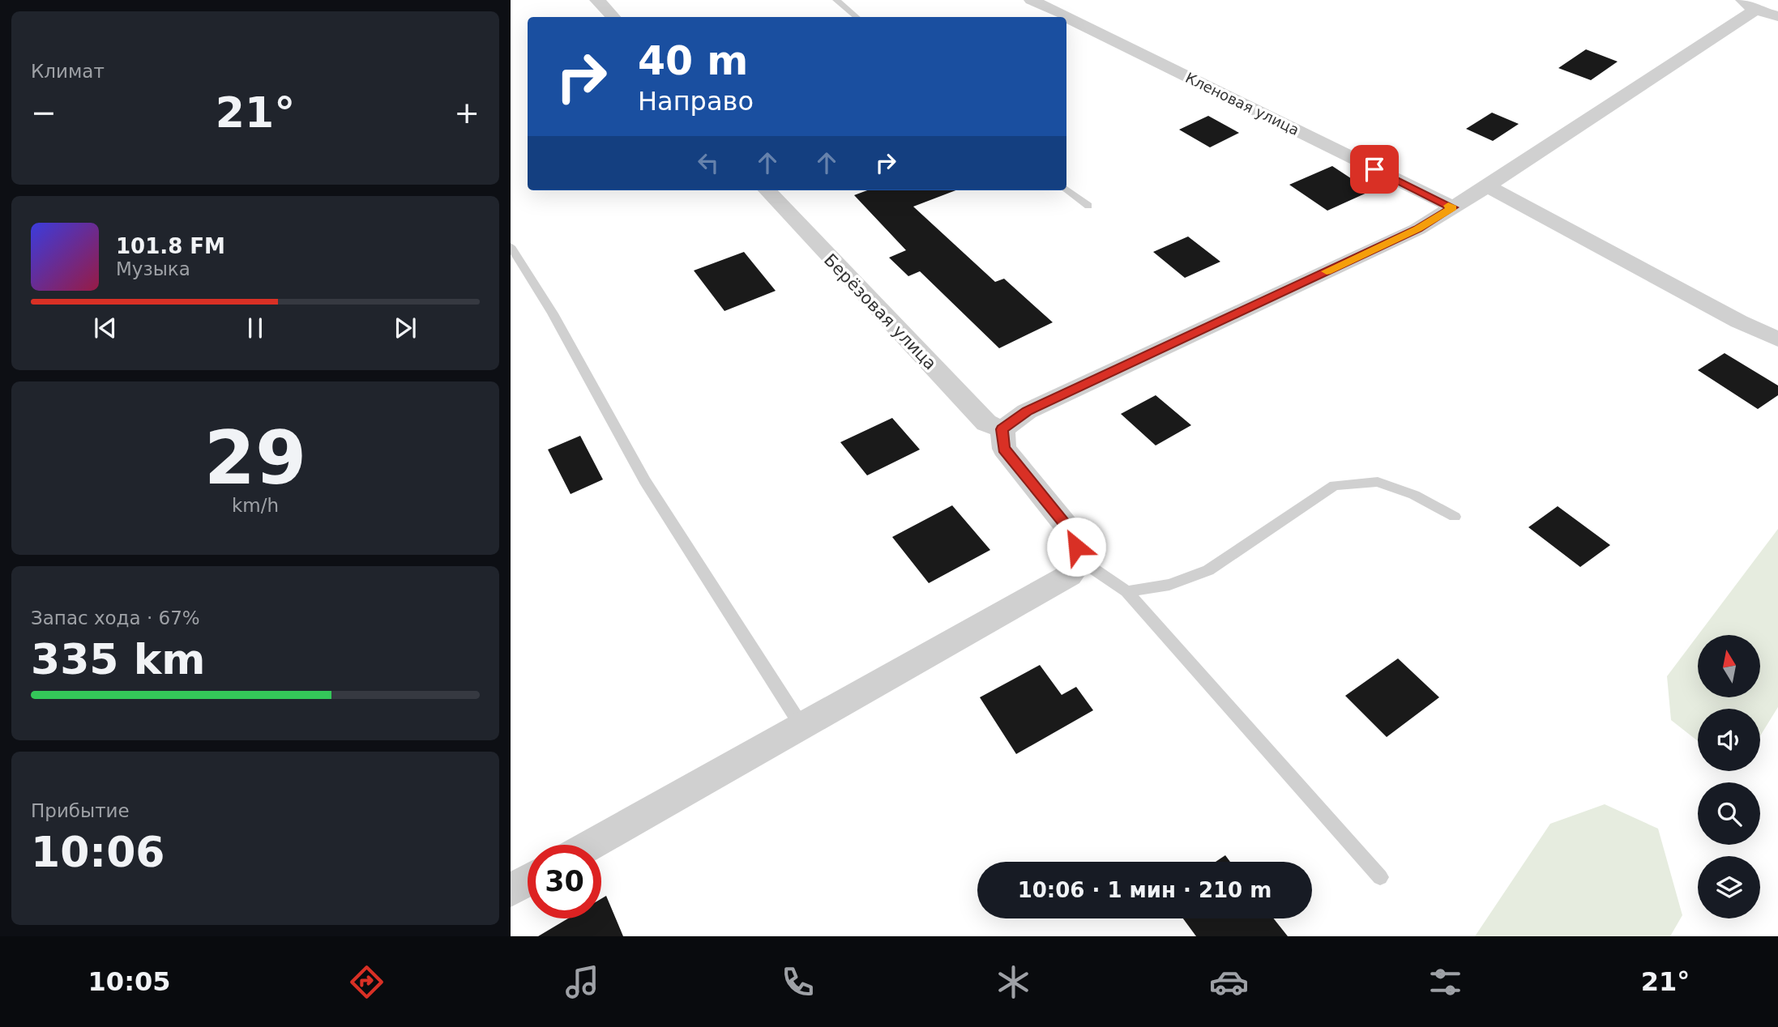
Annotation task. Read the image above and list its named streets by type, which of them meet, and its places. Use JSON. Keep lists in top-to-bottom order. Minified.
{"streets":{"street":["Кленовая улица","Берёзовая улица"]},"north":"top","page":{"tile":["Климат",["29","km/h"],["Запас хода · 67%","335 km"],["Прибытие","10:06"]],"turn":["40 m","Направо"],"heat":["−","21°","+"],"song":["101.8 FM","Музыка"],"limit":"30","trip":"10:06 · 1 мин · 210 m","tabs":["10:05","21°"]}}
